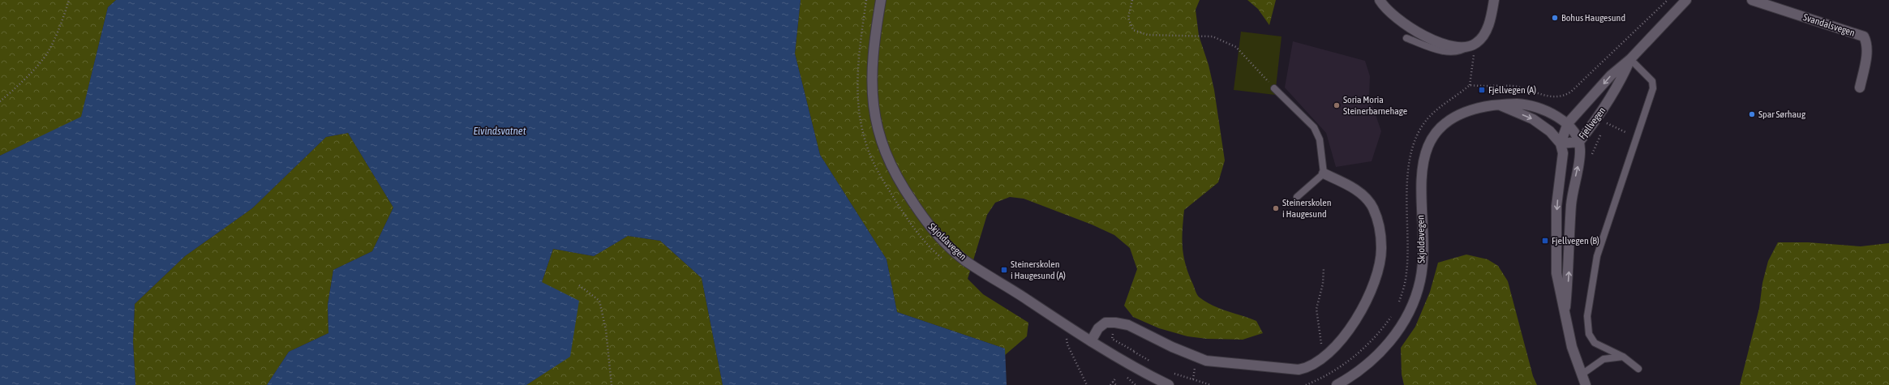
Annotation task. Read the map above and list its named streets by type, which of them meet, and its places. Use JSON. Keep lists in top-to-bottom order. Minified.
{"streets":{"main road":["Svandalsvegen","Fjellvegen","Skjoldavegen"]},"crossings":[["Fjellvegen","Skjoldavegen"]],"water":["Eivindsvatnet"],"places":{"other":["Bohus Haugesund","Soria Moria Steinerbarnehage","Spar Sørhaug","Steinerskolen i Haugesund"],"transit":["Fjellvegen (A)","Fjellvegen (B)","Steinerskolen i Haugesund (A)"]}}
